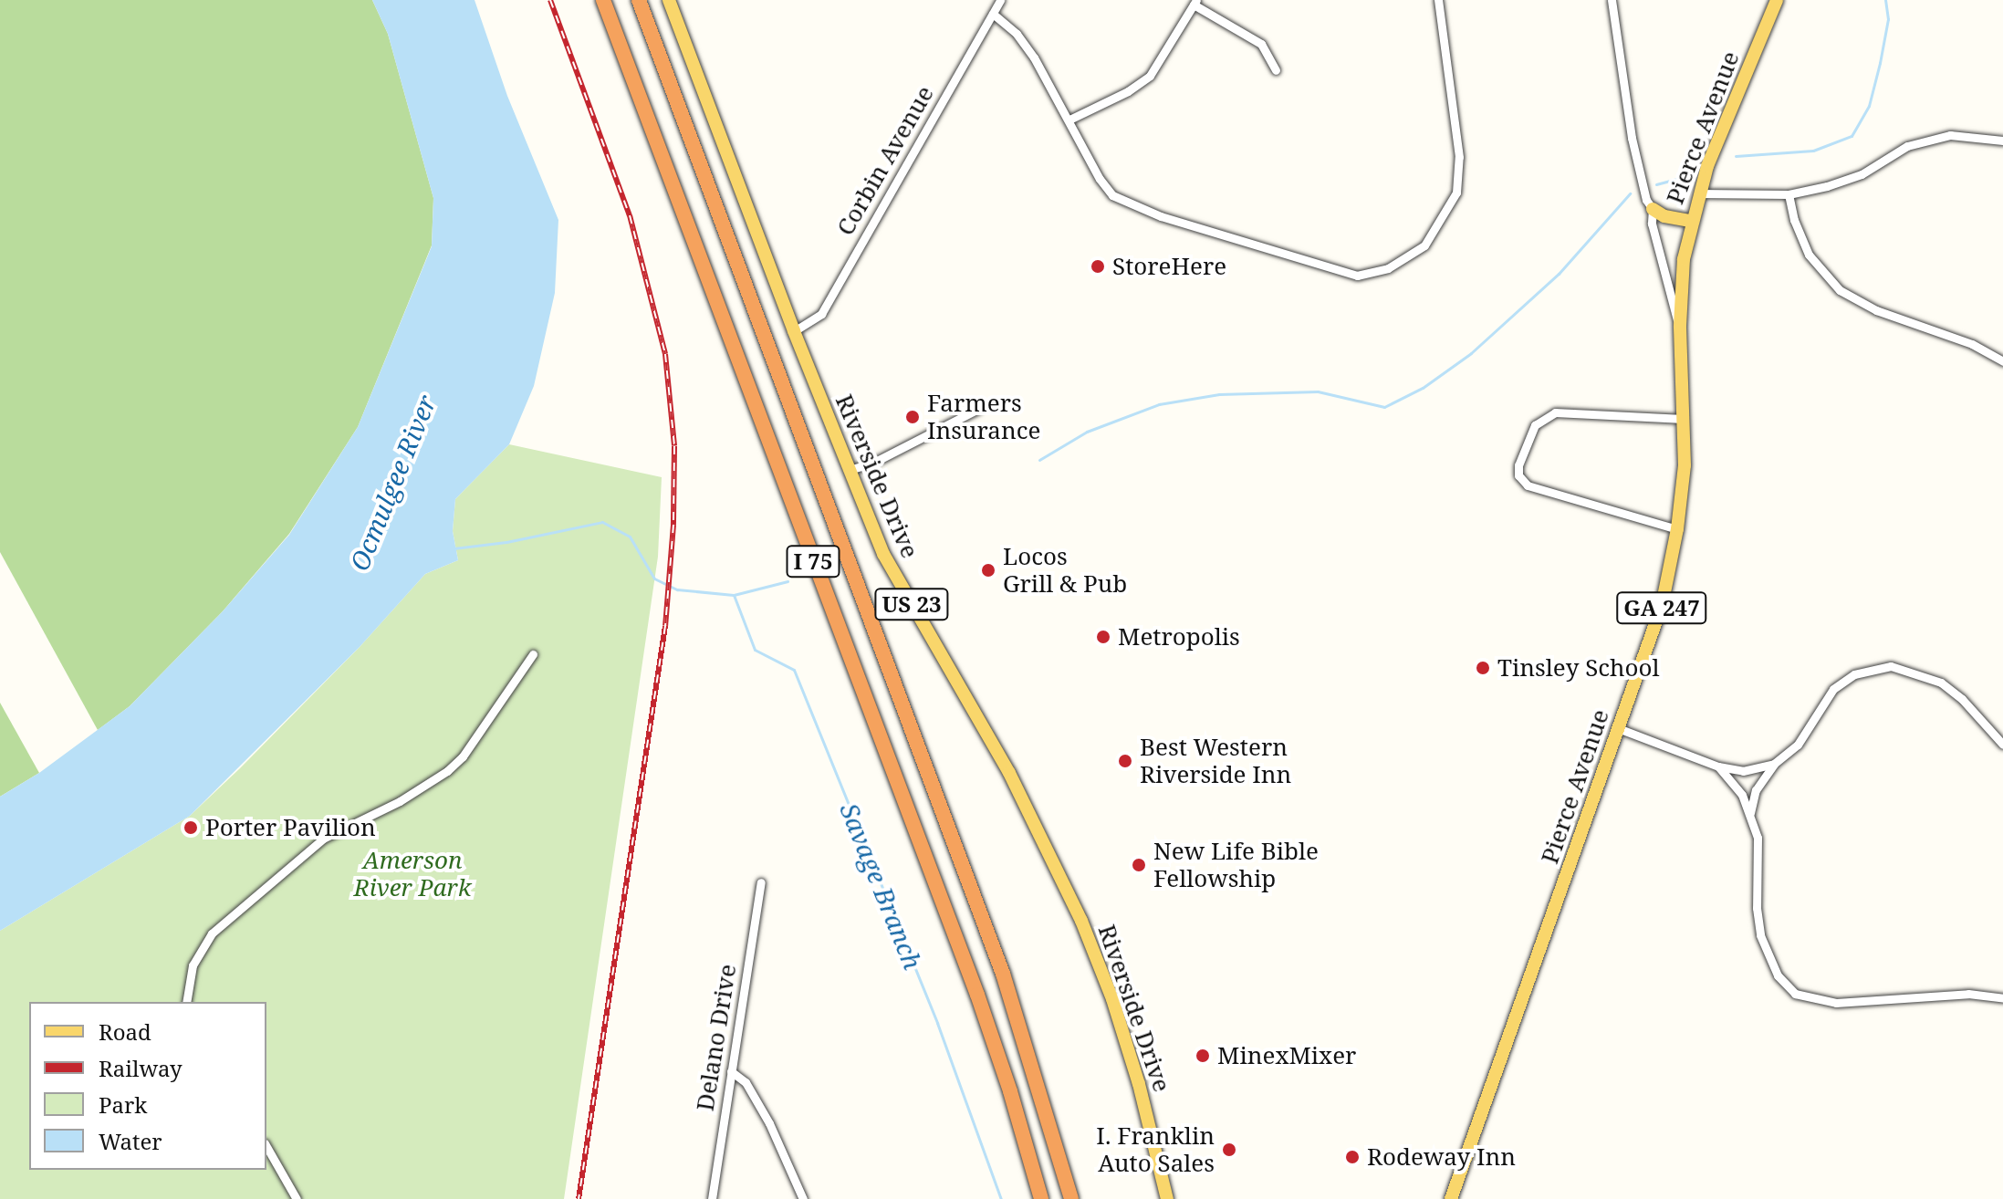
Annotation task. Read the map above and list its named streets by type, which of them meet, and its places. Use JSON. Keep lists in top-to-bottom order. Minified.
{"streets":{"highway":["I 75"],"main road":["Pierce Avenue","Riverside Drive","US 23","GA 247"],"street":["Corbin Avenue","Delano Drive"]},"crossings":[["Corbin Avenue","Riverside Drive"]],"water":["Ocmulgee River","Savage Branch"],"parks":["Amerson River Park"],"places":["StoreHere","Farmers Insurance","Locos Grill & Pub","Metropolis","Tinsley School","Best Western Riverside Inn","Porter Pavilion","New Life Bible Fellowship","MinexMixer","I. Franklin Auto Sales","Rodeway Inn"],"legend":["Road","Railway","Park","Water"]}
